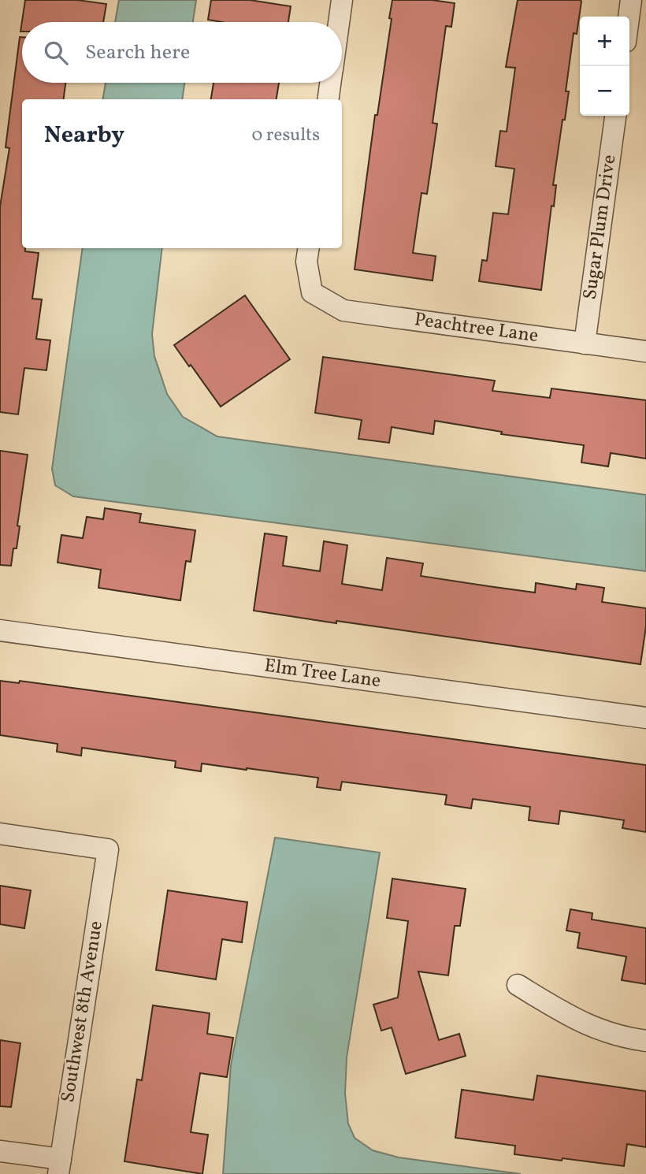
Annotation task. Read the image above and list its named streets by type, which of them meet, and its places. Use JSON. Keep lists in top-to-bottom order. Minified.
{"streets":{"street":["Sugar Plum Drive","Peachtree Lane","Elm Tree Lane","Southwest 8th Avenue"]},"crossings":[["Sugar Plum Drive","Peachtree Lane"]],"page":{"map_buttons":["+","−"],"search":"Search here","heading":["Nearby","0 results"]}}
